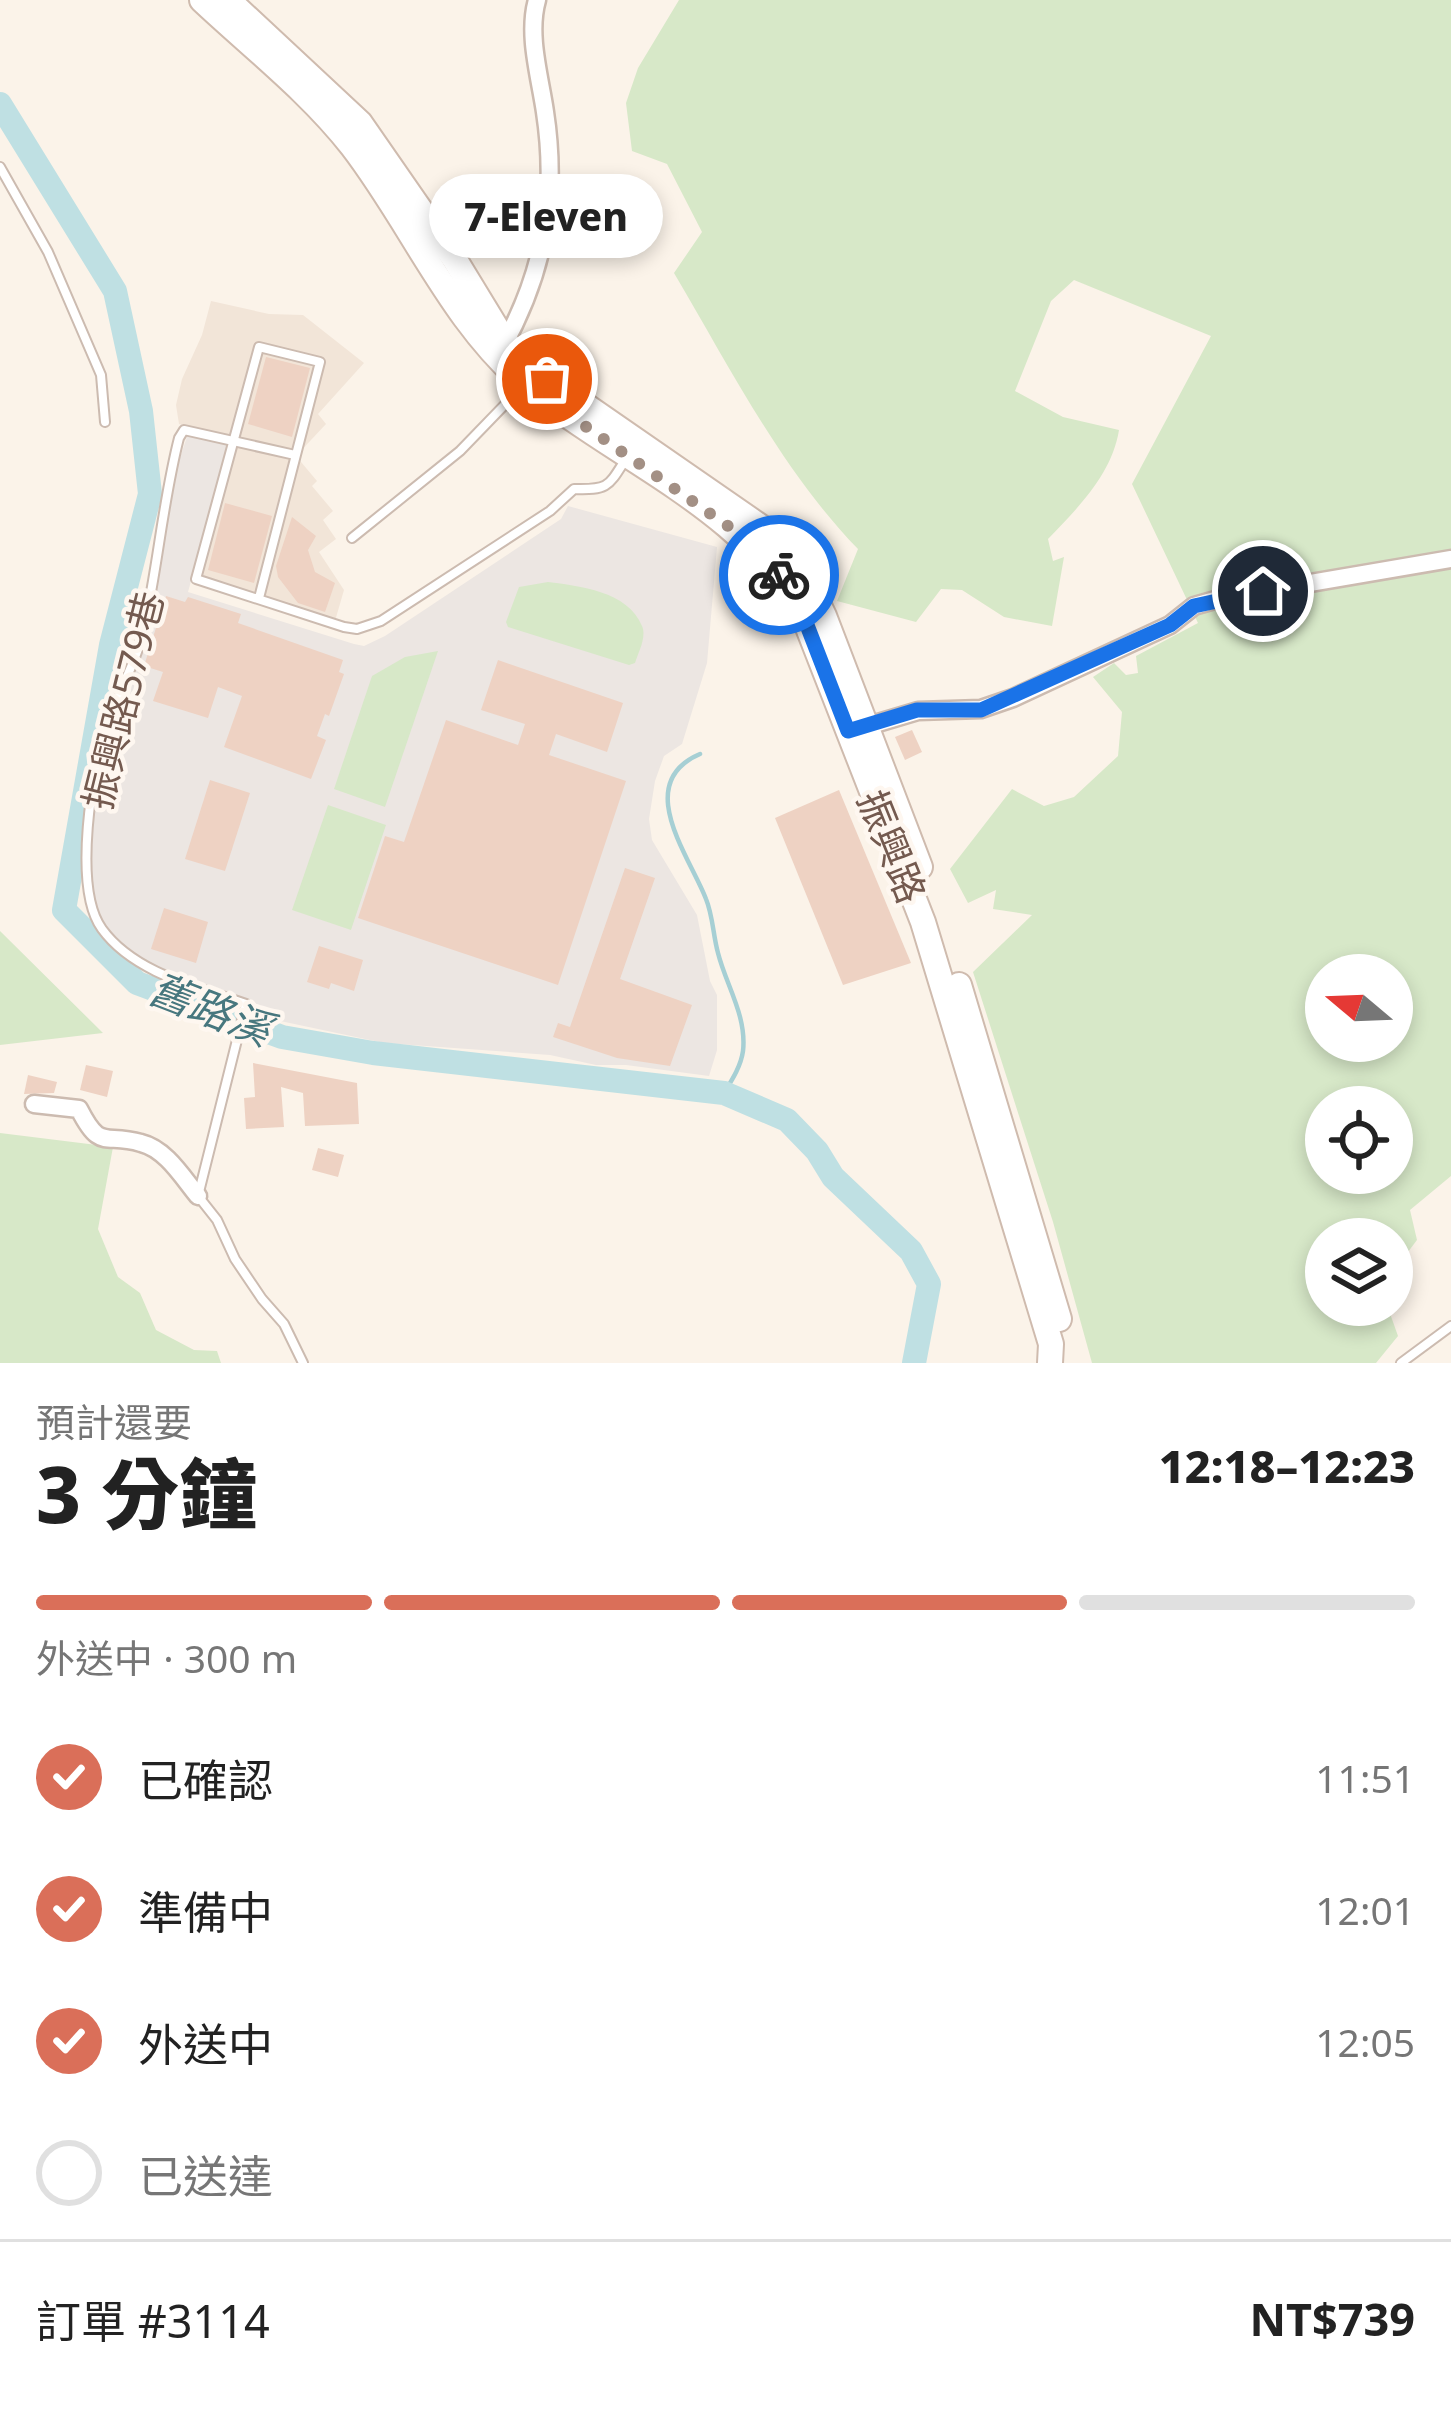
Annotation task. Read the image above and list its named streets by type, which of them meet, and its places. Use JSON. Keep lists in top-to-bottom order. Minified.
{"streets":{"street":["振興路"],"lane":["振興路579巷"]},"crossings":[["振興路579巷","振興路"]],"water":["舊路溪"],"places":["7-Eleven"],"north":"left","page":{"bubble":"7-Eleven","heading":["3 分鐘","預計還要","12:18–12:23"],"panel":["訂單 #3114","NT$739"],"bar":"外送中 · 300 m","list":[["已確認","11:51"],["準備中","12:01"],["外送中","12:05"],"已送達"]}}
